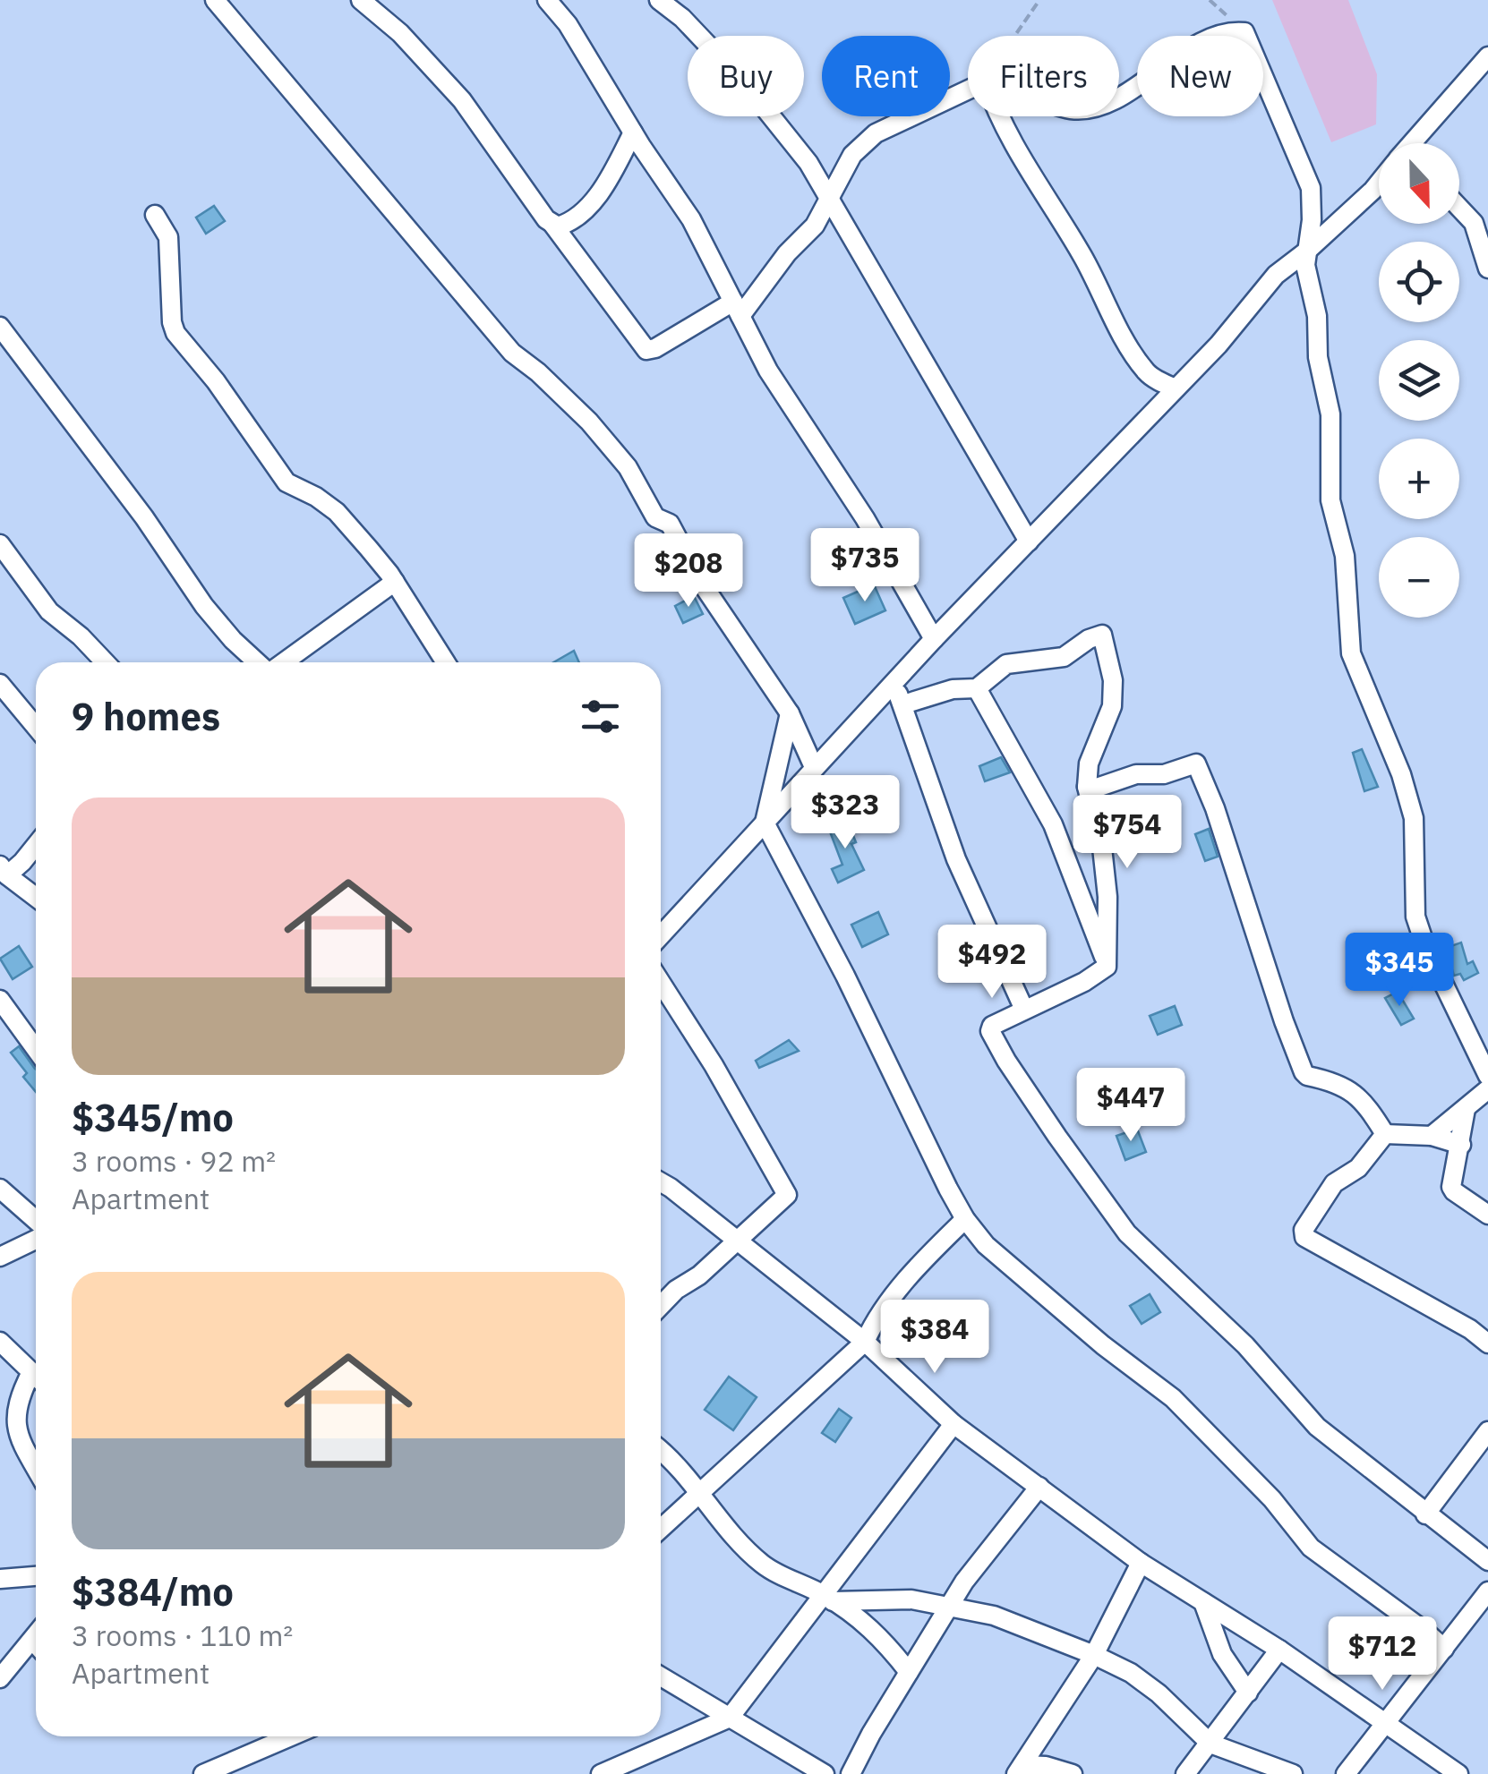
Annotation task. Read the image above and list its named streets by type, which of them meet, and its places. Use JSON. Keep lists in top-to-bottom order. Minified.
{"north":"bottom","page":{"chip":["Buy","Rent","Filters","New"],"map_buttons":["+","−"],"price":["$735","$208","$323","$754","$492","$345","$447","$384","$712"],"heading":"9 homes","list":[{"name":"$345/mo","note":"3 rooms · 92 m² · Apartment"},{"name":"$384/mo","note":"3 rooms · 110 m² · Apartment"}]}}
